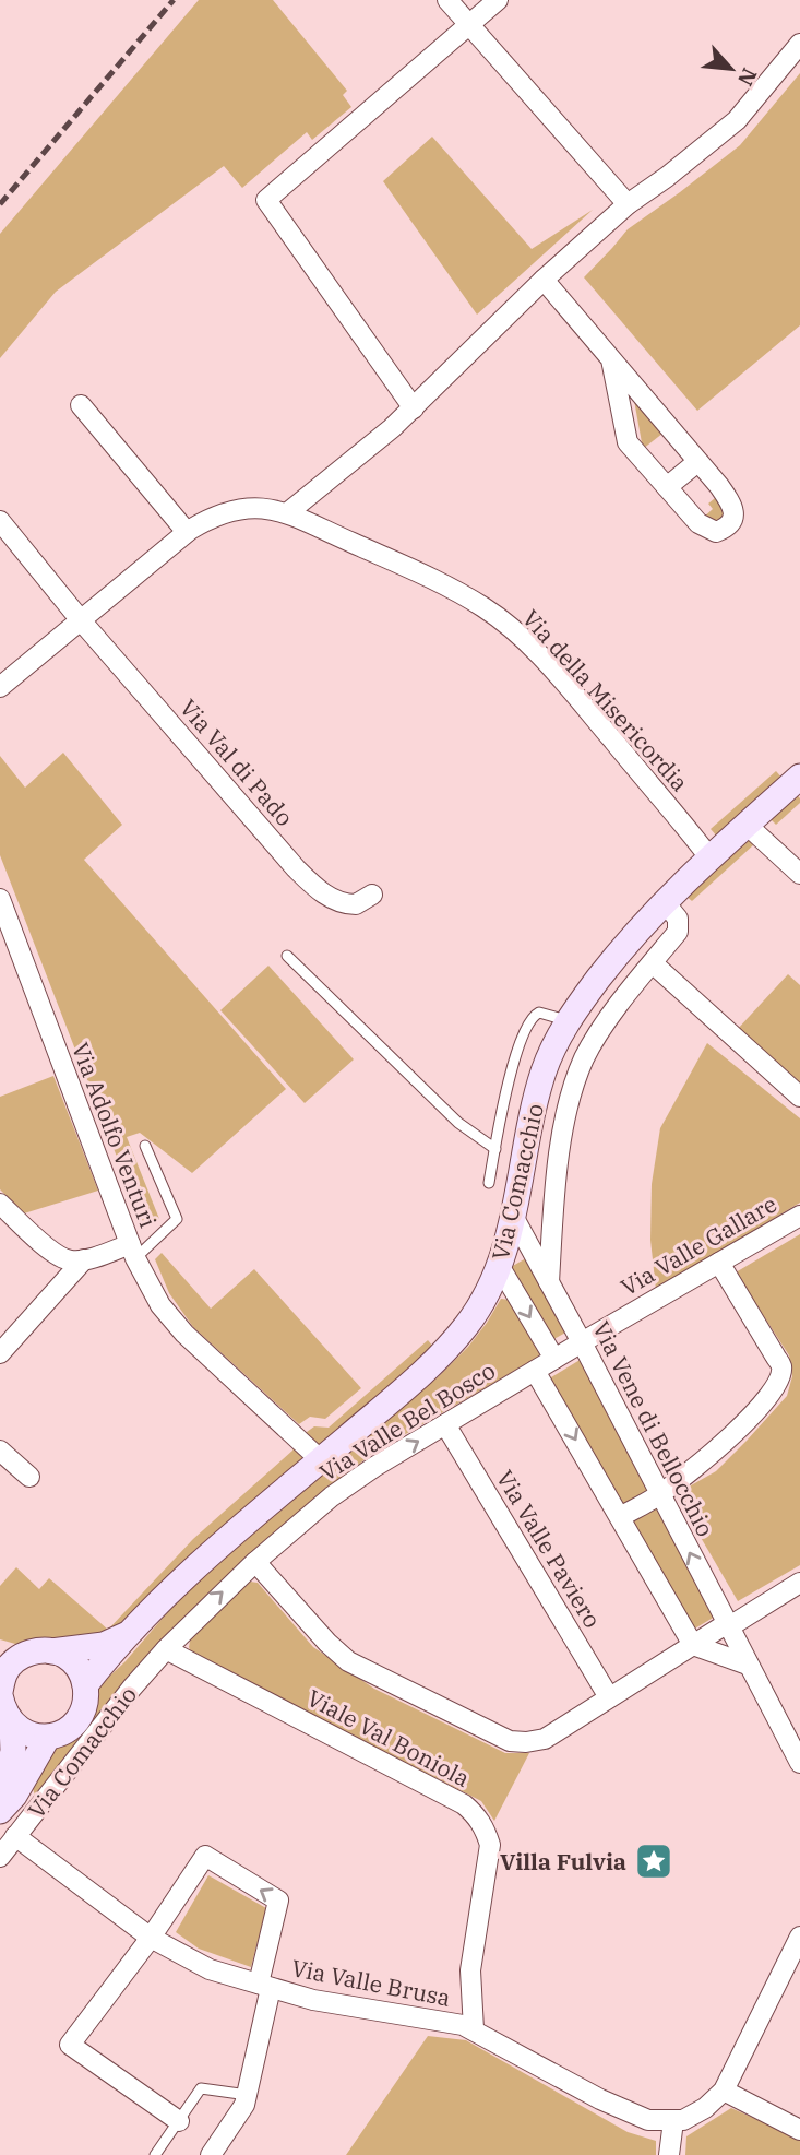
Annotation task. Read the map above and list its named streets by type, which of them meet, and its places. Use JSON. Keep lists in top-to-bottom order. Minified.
{"streets":{"main road":["Via Comacchio"],"street":["Via della Misericordia","Via Val di Pado","Via Adolfo Venturi","Via Valle Gallare","Via Valle Bel Bosco","Via Vene di Bellocchio","Via Valle Paviero","Viale Val Boniola","Via Valle Brusa"]},"crossings":[["Via della Misericordia","Via Val di Pado"],["Via della Misericordia","Via Comacchio"],["Via Comacchio","Via Valle Bel Bosco"],["Via Comacchio","Via Vene di Bellocchio"],["Via Comacchio","Viale Val Boniola"],["Via Comacchio","Via Valle Brusa"],["Via Valle Gallare","Via Valle Bel Bosco"],["Via Valle Gallare","Via Vene di Bellocchio"],["Via Valle Bel Bosco","Via Vene di Bellocchio"],["Via Valle Bel Bosco","Via Valle Paviero"],["Via Valle Bel Bosco","Viale Val Boniola"],["Viale Val Boniola","Via Valle Brusa"]],"one_way":["Via Valle Bel Bosco"],"places":{"place":["Villa Fulvia"]},"north":"bottom right"}
